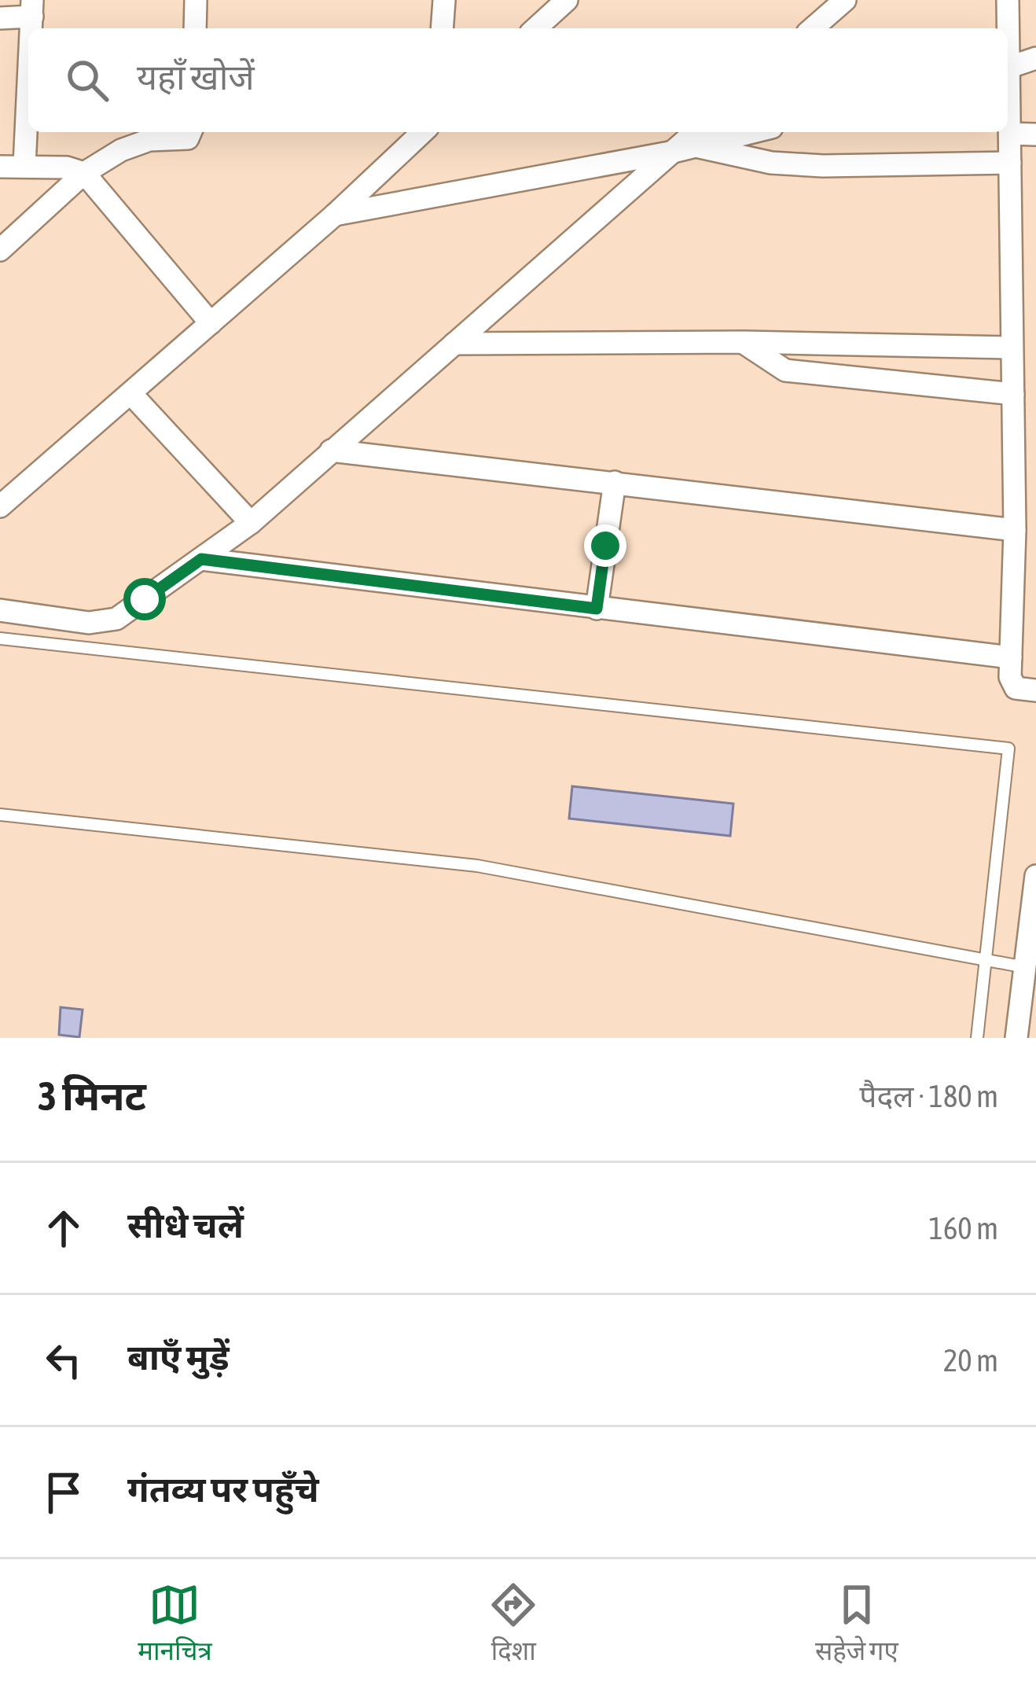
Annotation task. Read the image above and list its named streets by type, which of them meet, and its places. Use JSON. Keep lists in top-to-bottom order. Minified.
{"page":{"search":"यहाँ खोजें","heading":["3 मिनट","पैदल · 180 m"],"list":[["सीधे चलें","160 m"],["बाएँ मुड़ें","20 m"],"गंतव्य पर पहुँचे"],"nav":["मानचित्र","दिशा","सहेजे गए"]}}
